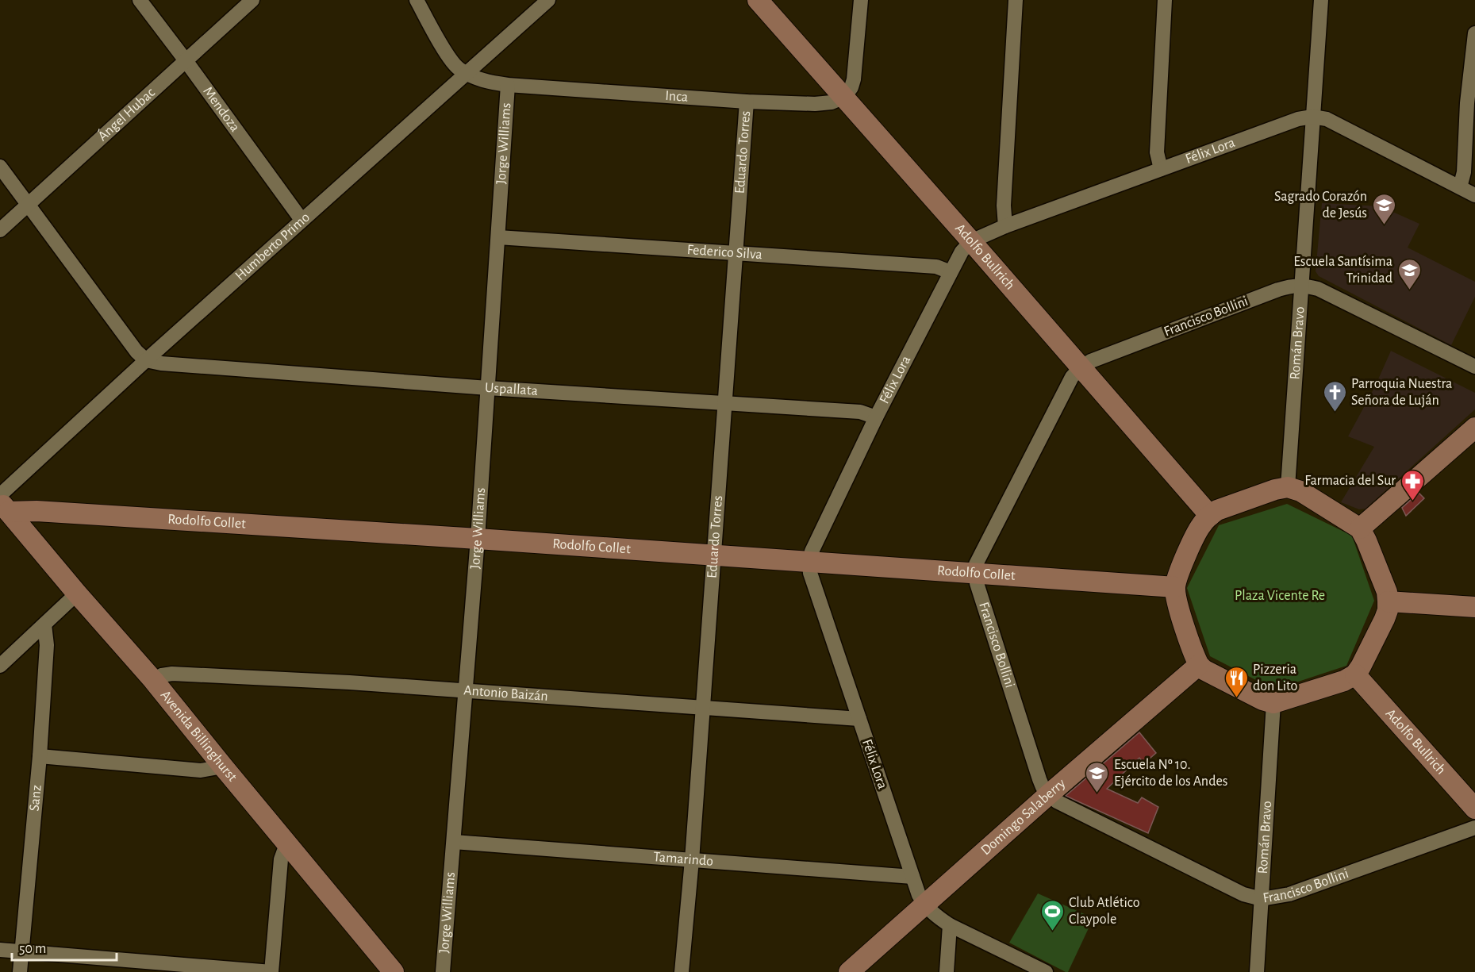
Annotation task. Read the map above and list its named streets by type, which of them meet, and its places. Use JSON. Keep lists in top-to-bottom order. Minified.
{"streets":{"street":["Inca","Mendoza","Ángel Hubac","Jorge Williams","Félix Lora","Eduardo Torres","Humberto Primo","Federico Silva","Adolfo Bullrich","Francisco Bollini","Román Bravo","Uspallata","Rodolfo Collet","Antonio Baizán","Avenida Billinghurst","Sanz","Domingo Salaberry","Tamarindo"]},"crossings":[["Inca","Jorge Williams"],["Inca","Eduardo Torres"],["Inca","Humberto Primo"],["Inca","Adolfo Bullrich"],["Mendoza","Ángel Hubac"],["Mendoza","Humberto Primo"],["Jorge Williams","Federico Silva"],["Jorge Williams","Uspallata"],["Jorge Williams","Rodolfo Collet"],["Jorge Williams","Antonio Baizán"],["Jorge Williams","Tamarindo"],["Félix Lora","Federico Silva"],["Félix Lora","Adolfo Bullrich"],["Félix Lora","Román Bravo"],["Félix Lora","Uspallata"],["Félix Lora","Rodolfo Collet"],["Félix Lora","Antonio Baizán"],["Félix Lora","Domingo Salaberry"],["Félix Lora","Tamarindo"],["Eduardo Torres","Federico Silva"],["Eduardo Torres","Uspallata"],["Eduardo Torres","Rodolfo Collet"],["Eduardo Torres","Antonio Baizán"],["Eduardo Torres","Tamarindo"],["Humberto Primo","Uspallata"],["Humberto Primo","Rodolfo Collet"],["Humberto Primo","Avenida Billinghurst"],["Adolfo Bullrich","Francisco Bollini"],["Francisco Bollini","Román Bravo"],["Francisco Bollini","Rodolfo Collet"],["Francisco Bollini","Domingo Salaberry"],["Rodolfo Collet","Avenida Billinghurst"],["Antonio Baizán","Avenida Billinghurst"]],"parks":["Plaza Vicente Re"],"places":{"school or university":["Sagrado Corazón de Jesús","Escuela Santísima Trinidad","Escuela Nº 10. Ejército de los Andes"],"church":["Parroquia Nuestra Señora de Luján"],"pharmacy":["Farmacia del Sur"],"restaurant":["Pizzeria don Lito"],"sports":["Club Atlético Claypole"]},"scale_bar":"50 m"}
